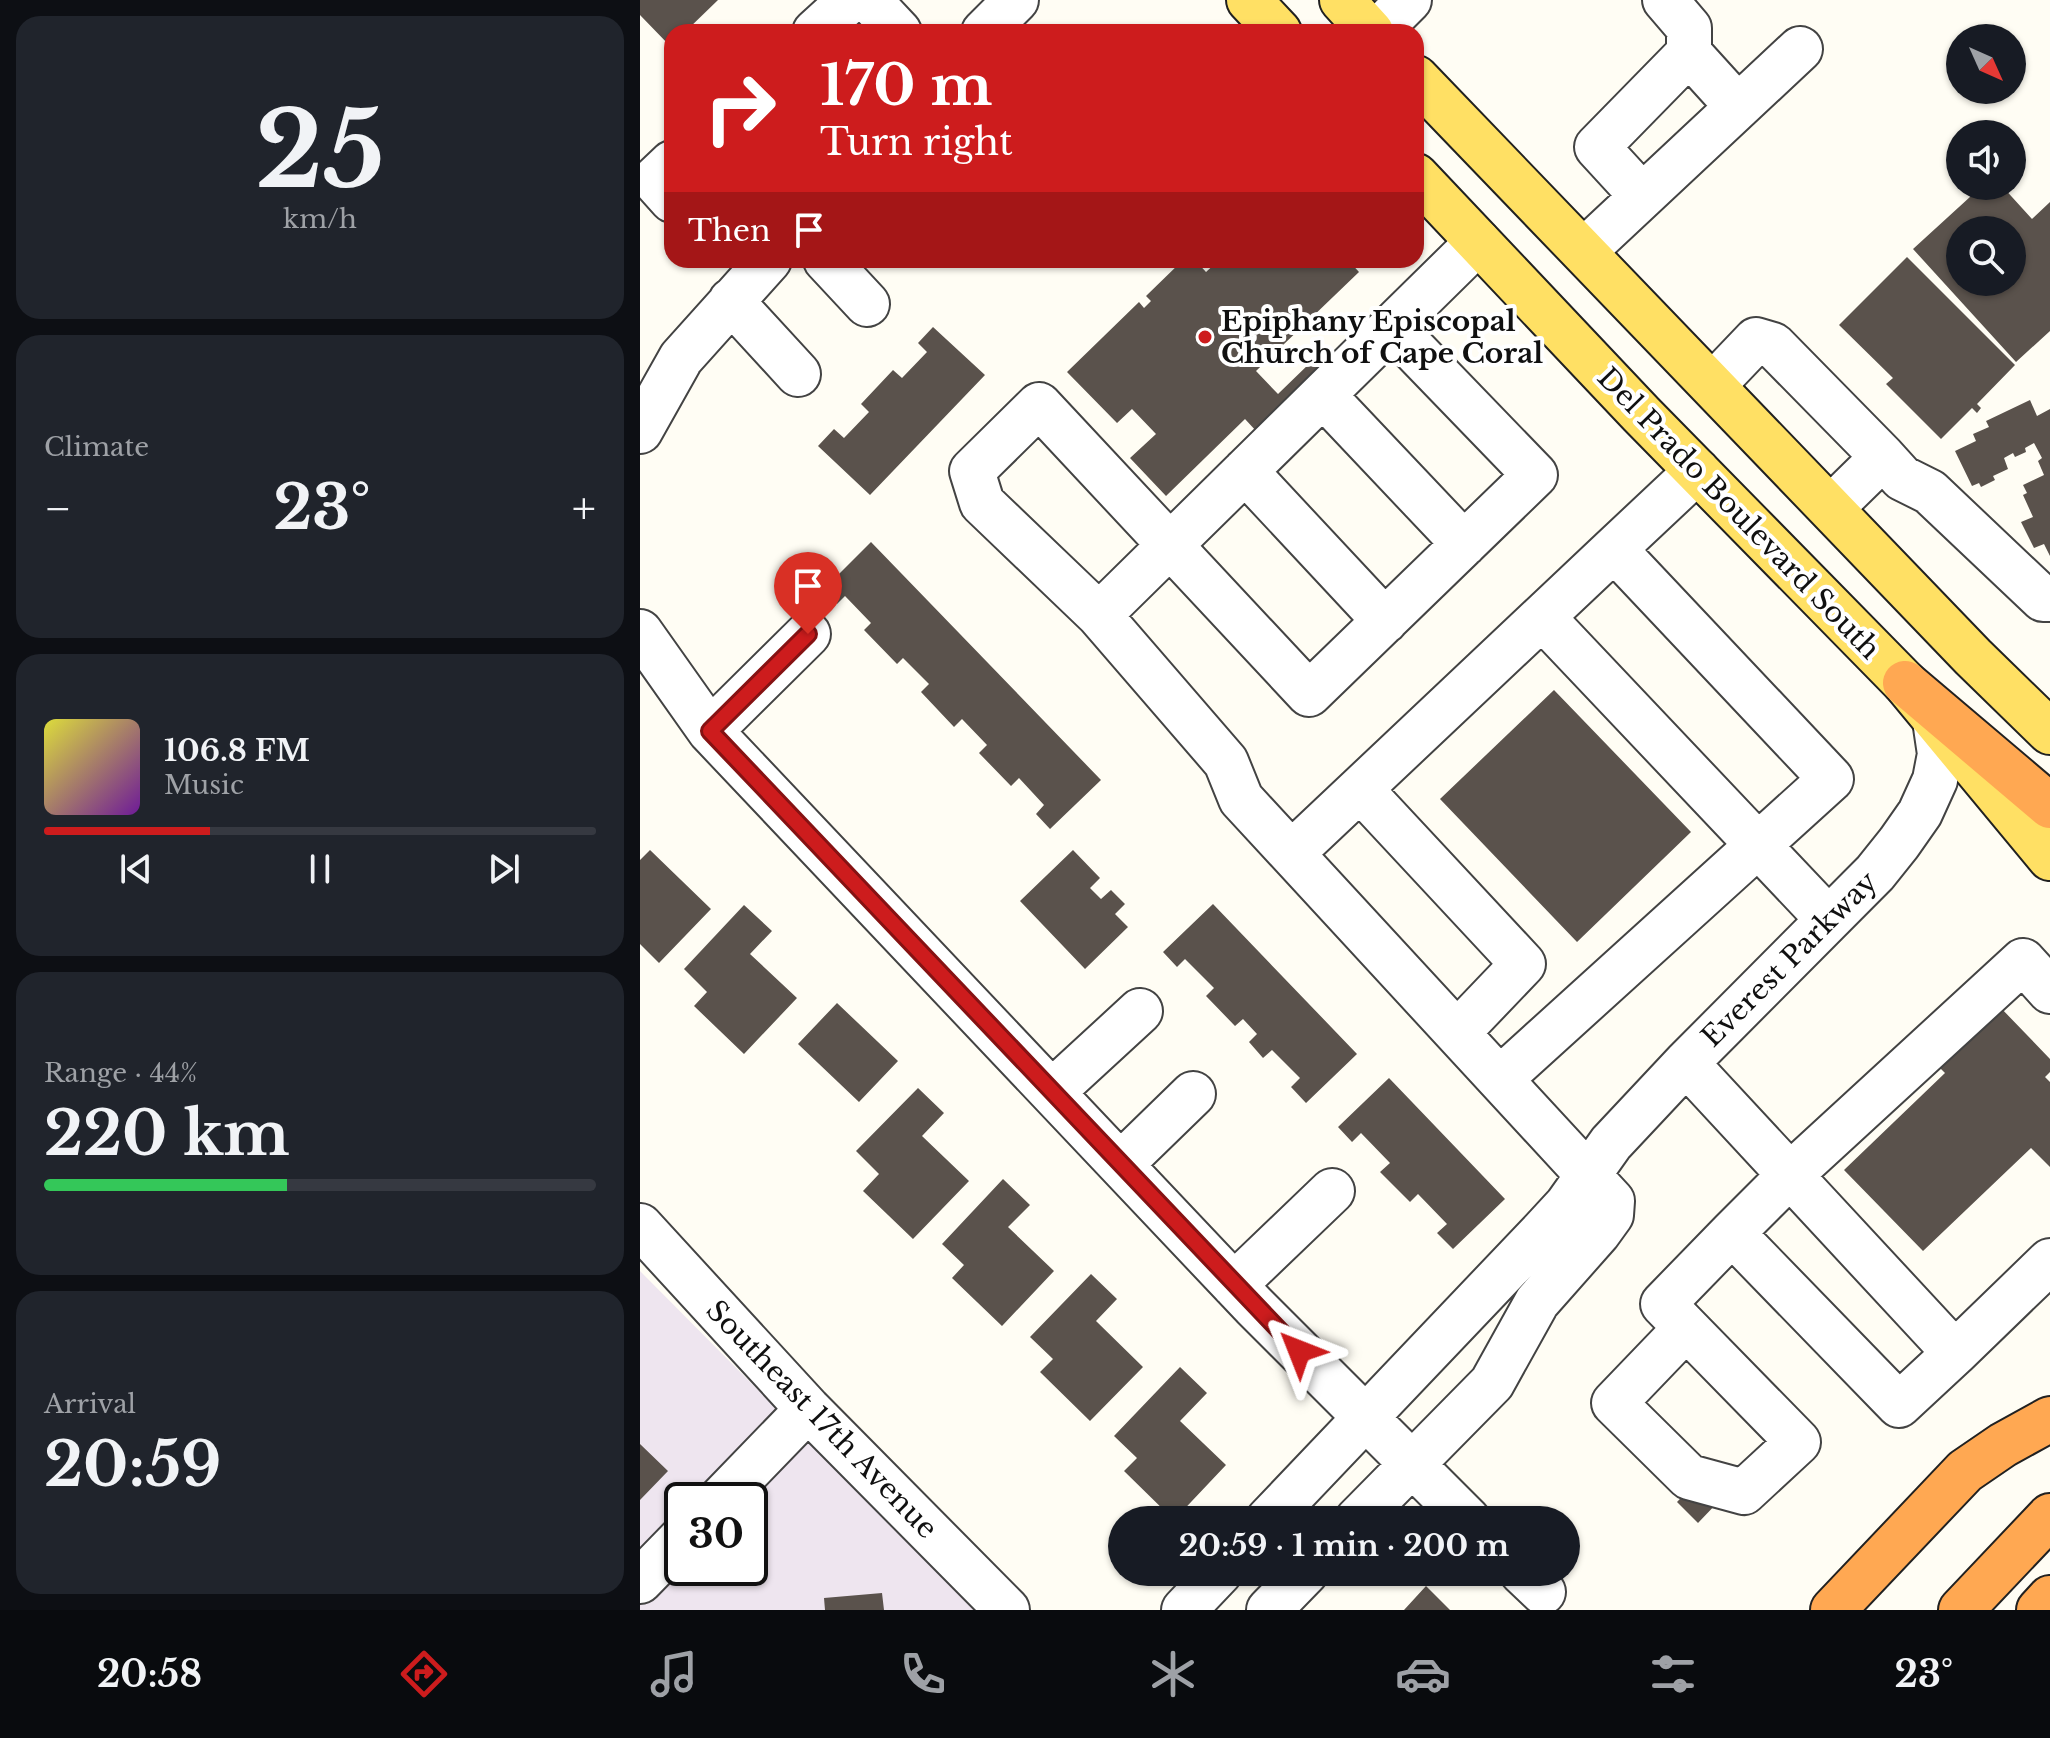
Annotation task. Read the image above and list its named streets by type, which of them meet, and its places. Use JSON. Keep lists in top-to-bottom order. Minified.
{"streets":{"main road":["Del Prado Boulevard South"],"street":["Everest Parkway","Southeast 17th Avenue"]},"crossings":[["Del Prado Boulevard South","Everest Parkway"]],"places":["Epiphany Episcopal Church of Cape Coral"],"north":"bottom right","page":{"tile":[["25","km/h"],"Climate",["Range · 44%","220 km"],["Arrival","20:59"]],"turn":["170 m","Turn right"],"then":"Then","heat":["−","23°","+"],"song":["106.8 FM","Music"],"limit":"30","trip":"20:59 · 1 min · 200 m","tabs":["20:58","23°"]}}
